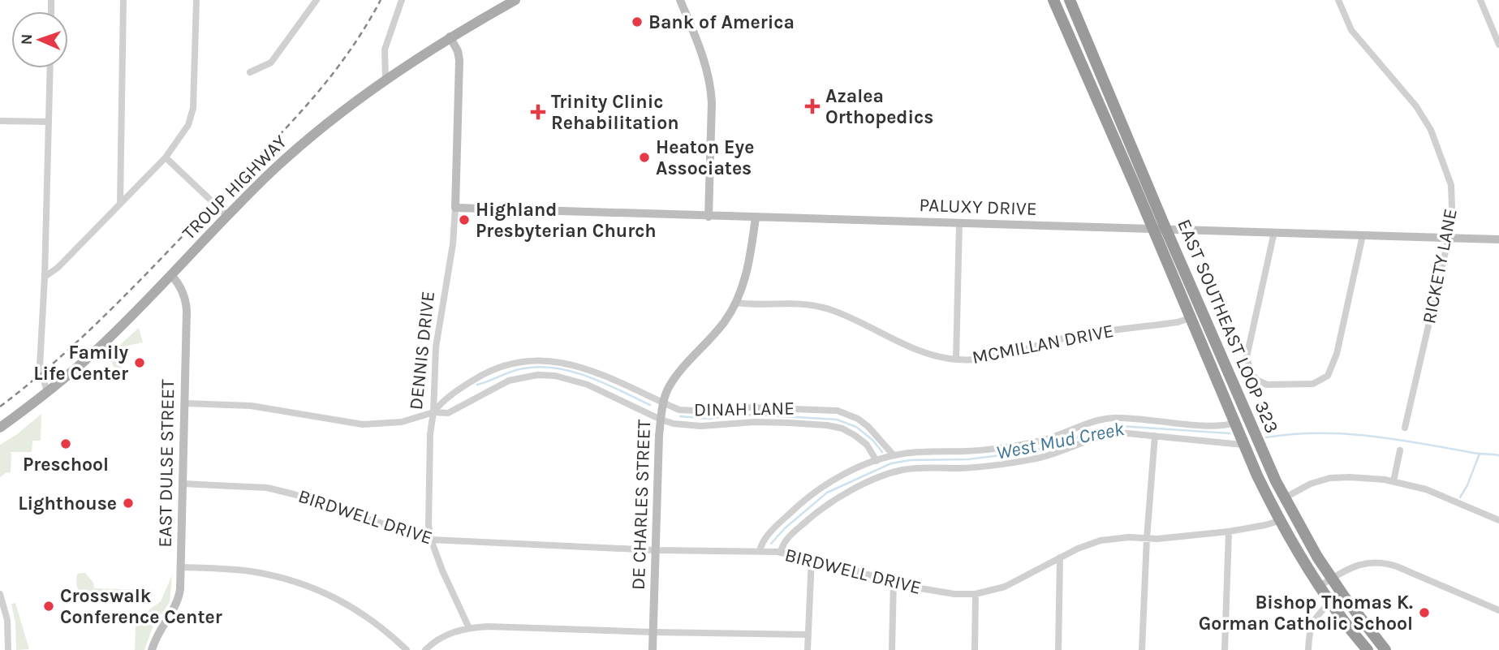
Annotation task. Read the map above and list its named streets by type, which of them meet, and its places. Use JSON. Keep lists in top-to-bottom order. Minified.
{"streets":{"highway":["EAST SOUTHEAST LOOP 323"],"main road":["TROUP HIGHWAY"],"street":["PALUXY DRIVE","RICKETY LANE","MCMILLAN DRIVE","DENNIS DRIVE","DINAH LANE","EAST DULSE STREET","DE CHARLES STREET","BIRDWELL DRIVE"]},"crossings":[["TROUP HIGHWAY","DENNIS DRIVE"],["TROUP HIGHWAY","EAST DULSE STREET"],["PALUXY DRIVE","RICKETY LANE"],["PALUXY DRIVE","EAST SOUTHEAST LOOP 323"],["PALUXY DRIVE","DENNIS DRIVE"],["PALUXY DRIVE","DE CHARLES STREET"],["EAST SOUTHEAST LOOP 323","MCMILLAN DRIVE"],["EAST SOUTHEAST LOOP 323","BIRDWELL DRIVE"],["MCMILLAN DRIVE","DE CHARLES STREET"],["DENNIS DRIVE","DINAH LANE"],["DENNIS DRIVE","BIRDWELL DRIVE"],["DINAH LANE","EAST DULSE STREET"],["DINAH LANE","DE CHARLES STREET"],["EAST DULSE STREET","BIRDWELL DRIVE"],["DE CHARLES STREET","BIRDWELL DRIVE"]],"water":["West Mud Creek"],"places":{"other":["Bank of America","Heaton Eye Associates","Highland Presbyterian Church","Family Life Center","Preschool","Lighthouse","Crosswalk Conference Center","Bishop Thomas K. Gorman Catholic School"],"health":["Azalea Orthopedics","Trinity Clinic Rehabilitation"]},"north":"left"}
